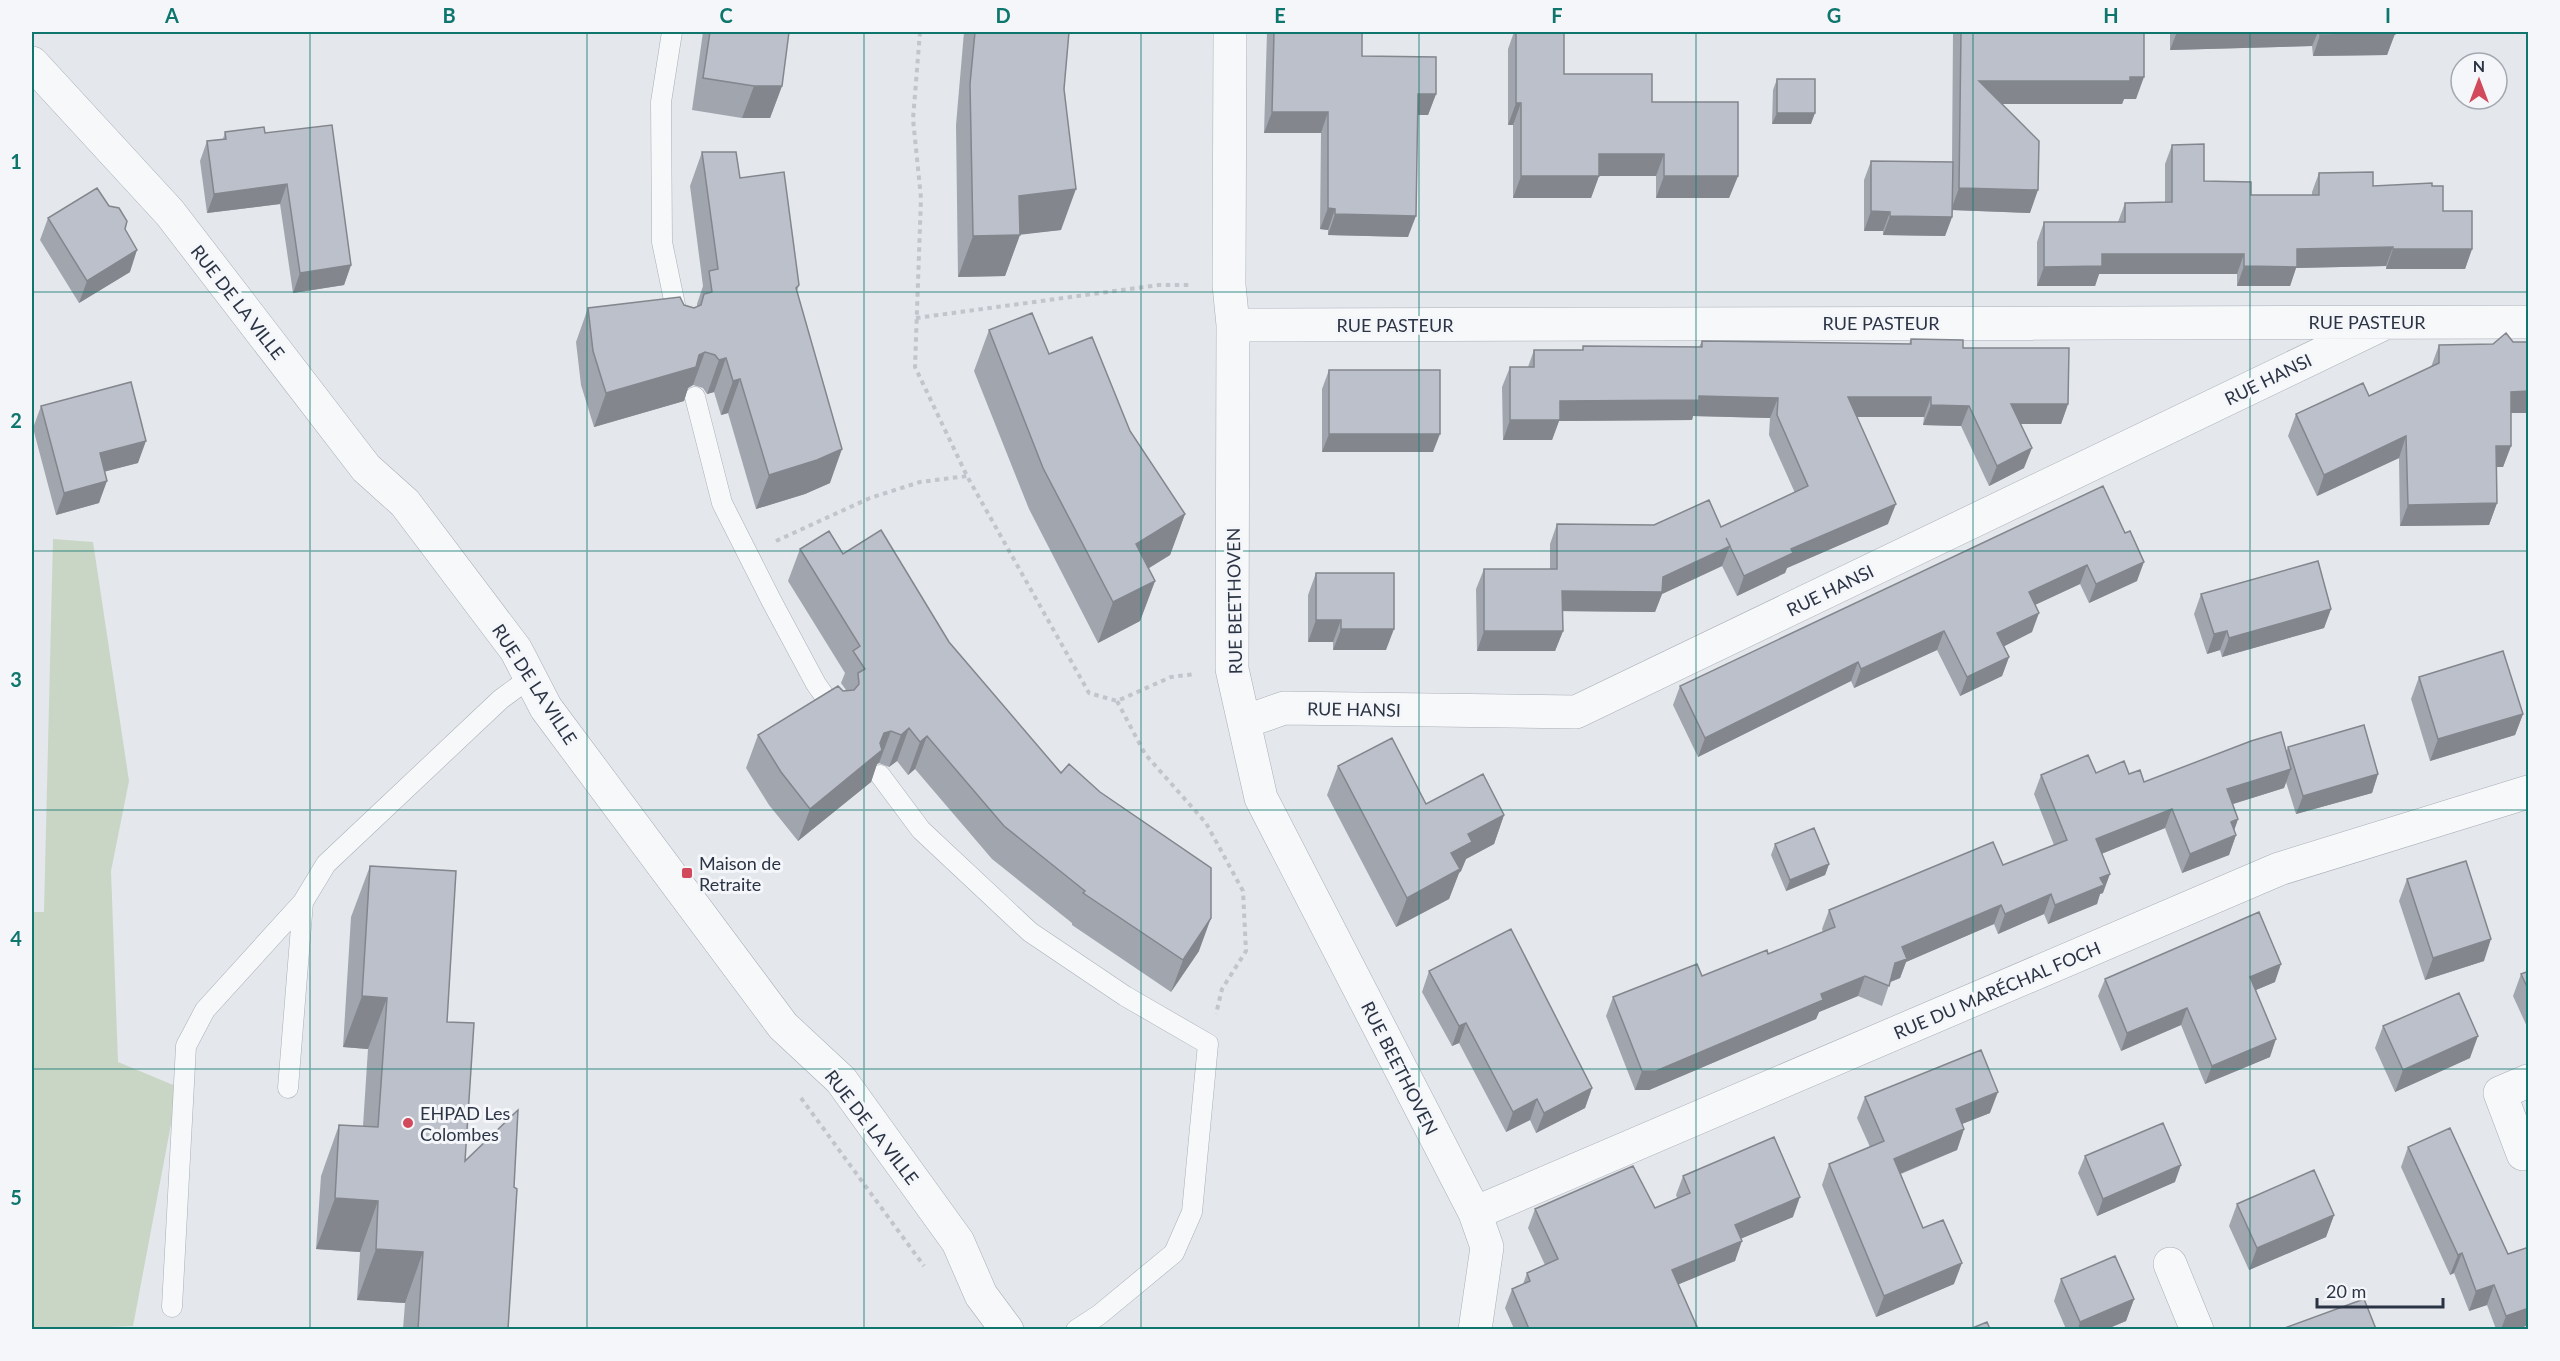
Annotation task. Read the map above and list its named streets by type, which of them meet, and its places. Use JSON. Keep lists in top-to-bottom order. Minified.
{"streets":{"street":["RUE DE LA VILLE","RUE PASTEUR","RUE HANSI","RUE BEETHOVEN","RUE DU MARÉCHAL FOCH"]},"crossings":[["RUE PASTEUR","RUE HANSI"],["RUE PASTEUR","RUE BEETHOVEN"],["RUE HANSI","RUE BEETHOVEN"],["RUE BEETHOVEN","RUE DU MARÉCHAL FOCH"]],"places":{"transit":["Maison de Retraite"],"other":["EHPAD Les Colombes"]},"scale_bar":"20 m","north":"top","grid":{"columns":["A","B","C","D","E","F","G","H","I"],"rows":["1","2","3","4","5"]}}
